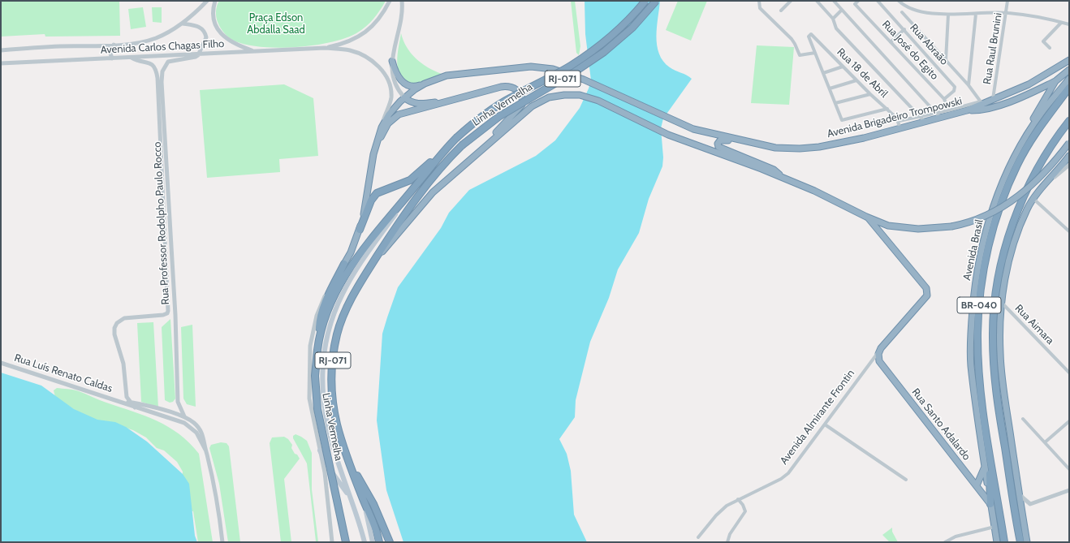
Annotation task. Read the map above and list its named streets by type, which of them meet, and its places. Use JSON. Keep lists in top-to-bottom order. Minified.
{"streets":{"highway":["RJ-071","Linha Vermelha","Avenida Brigadeiro Trompowski","Avenida Brasil","BR-040","Avenida Almirante Frontin","Rua Santo Adalardo"],"street":["Rua Abraão","Avenida Carlos Chagas Filho","Rua Raul Brunini","Rua José do Egito","Rua 18 de Abril","Rua Professor Rodolpho Paulo Rocco","Rua Aimara","Rua Luís Renato Caldas"]},"crossings":[["Rua Abraão","Rua José do Egito"],["Avenida Carlos Chagas Filho","Avenida Brigadeiro Trompowski"],["Avenida Carlos Chagas Filho","Rua Professor Rodolpho Paulo Rocco"],["Rua Raul Brunini","Avenida Brigadeiro Trompowski"],["Rua Professor Rodolpho Paulo Rocco","Rua Luís Renato Caldas"],["Avenida Brasil","Rua Santo Adalardo"],["Avenida Almirante Frontin","Rua Santo Adalardo"]],"parks":["Praça Edson Abdalla Saad"]}
